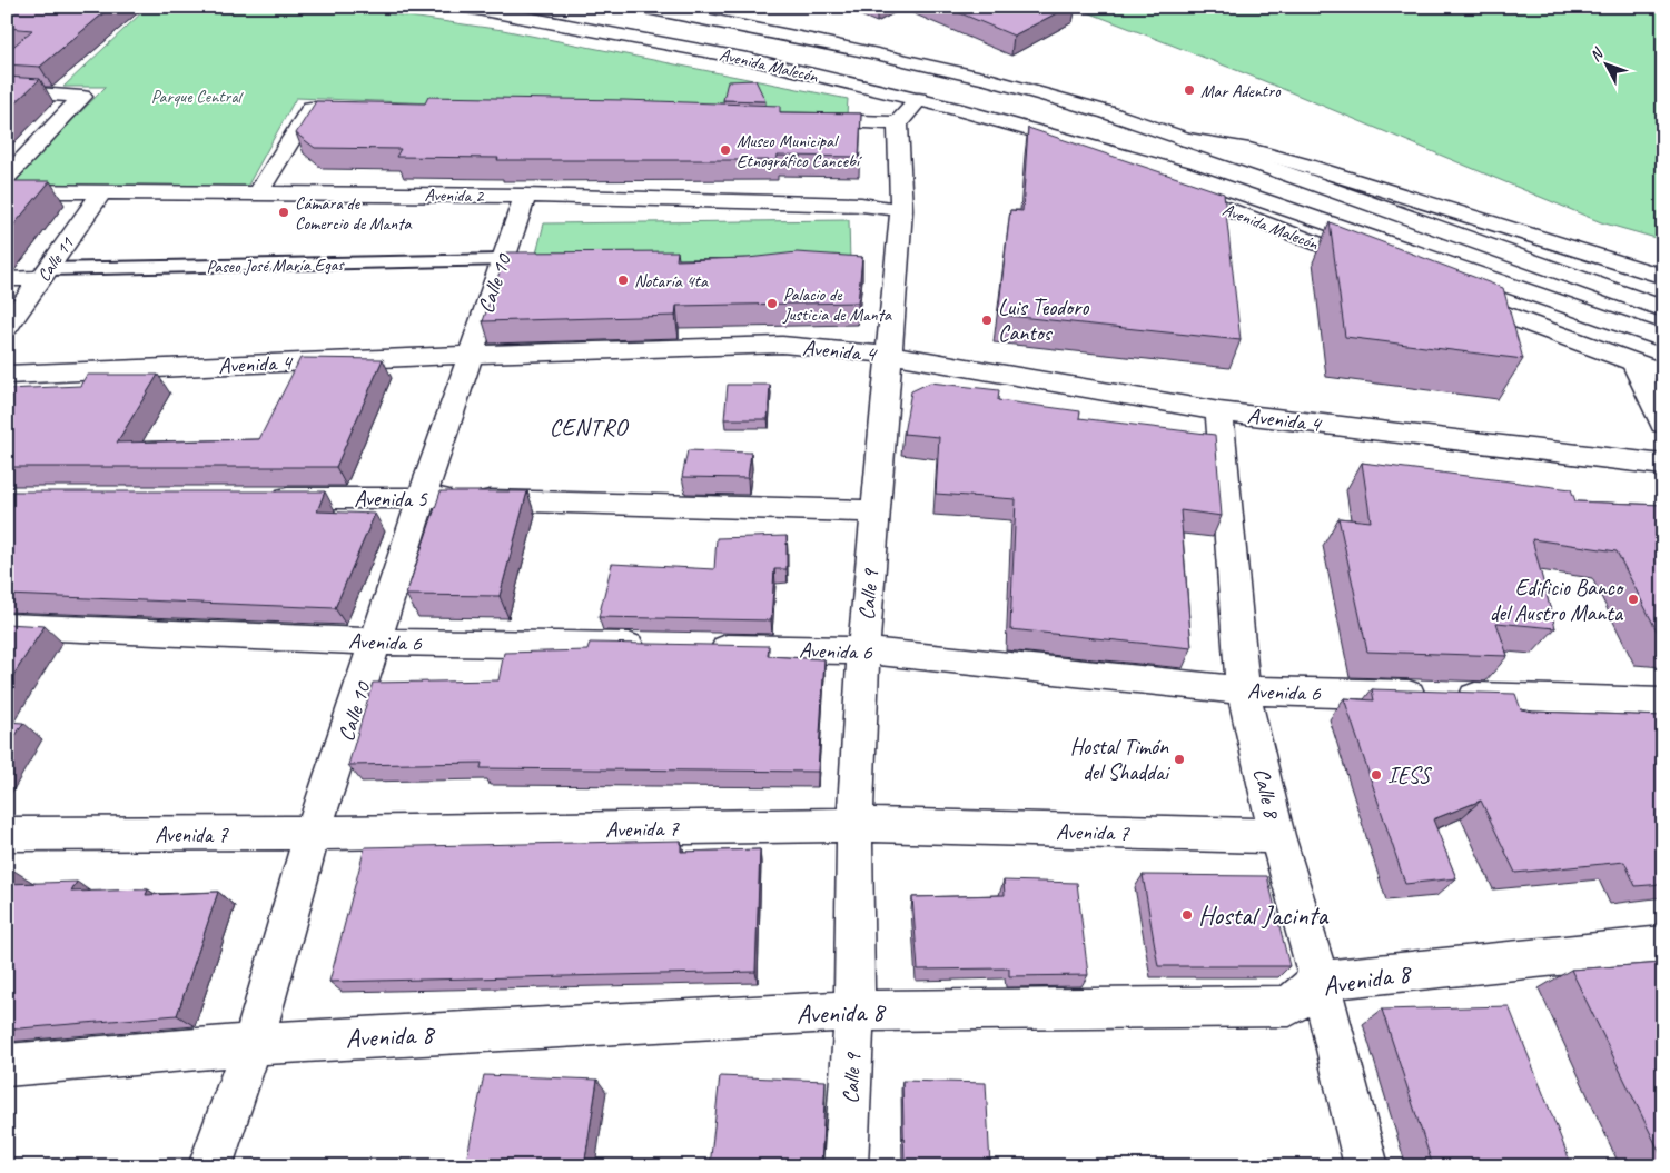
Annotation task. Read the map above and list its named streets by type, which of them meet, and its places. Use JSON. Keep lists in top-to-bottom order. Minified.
{"streets":{"street":["Avenida Malecón","Avenida 2","Calle 11","Paseo José María Egas","Calle 10","Avenida 4","Avenida 5","Calle 9","Avenida 6","Calle 8","Avenida 7","Avenida 8"]},"crossings":[["Avenida 2","Calle 11"],["Avenida 2","Calle 10"],["Avenida 2","Calle 9"],["Calle 11","Paseo José María Egas"],["Paseo José María Egas","Calle 10"],["Calle 10","Avenida 4"],["Calle 10","Avenida 5"],["Calle 10","Avenida 6"],["Calle 10","Avenida 7"],["Calle 10","Avenida 8"],["Avenida 4","Calle 9"],["Avenida 4","Calle 8"],["Avenida 5","Calle 9"],["Calle 9","Avenida 6"],["Calle 9","Avenida 7"],["Calle 9","Avenida 8"],["Avenida 6","Calle 8"],["Calle 8","Avenida 7"],["Calle 8","Avenida 8"]],"districts":["CENTRO"],"parks":["Parque Central"],"places":["Mar Adentro","Museo Municipal Etnográfico Cancebí","Cámara de Comercio de Manta","Notaría 4ta","Palacio de Justicia de Manta","Luis Teodoro Cantos","Edificio Banco del Austro Manta","Hostal Timón del Shaddai","IESS","Hostal Jacinta"],"north":"top left"}
